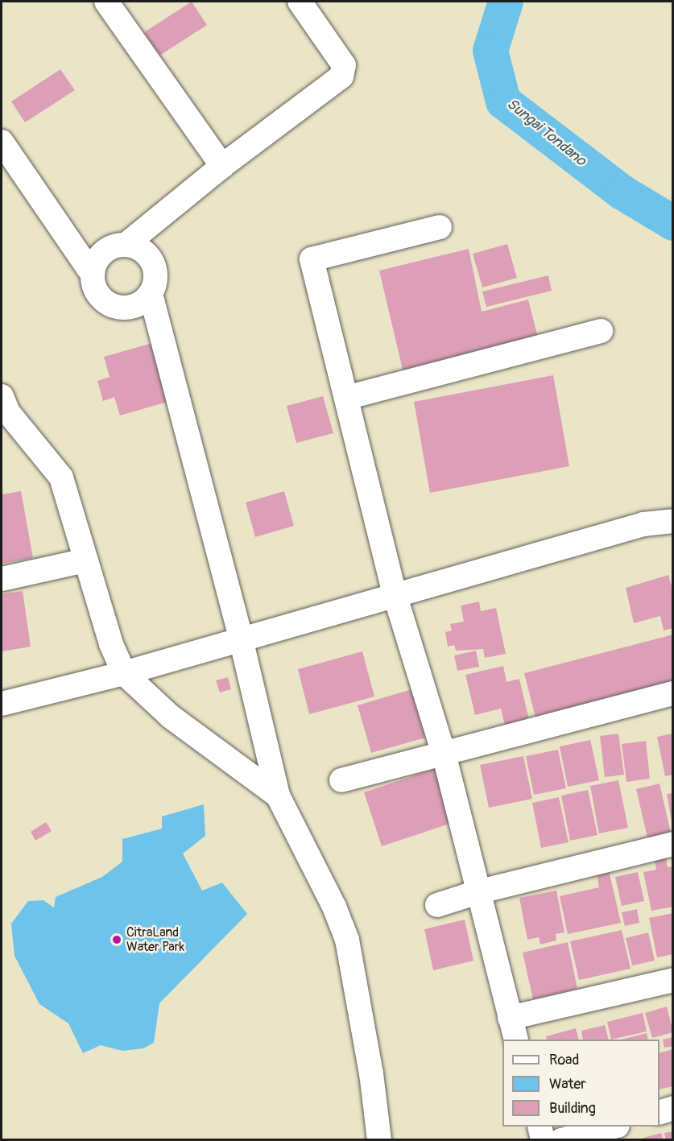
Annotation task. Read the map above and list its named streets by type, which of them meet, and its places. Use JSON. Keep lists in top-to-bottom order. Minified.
{"water":["Sungai Tondano"],"places":["CitraLand Water Park"],"legend":["Road","Water","Building"]}
